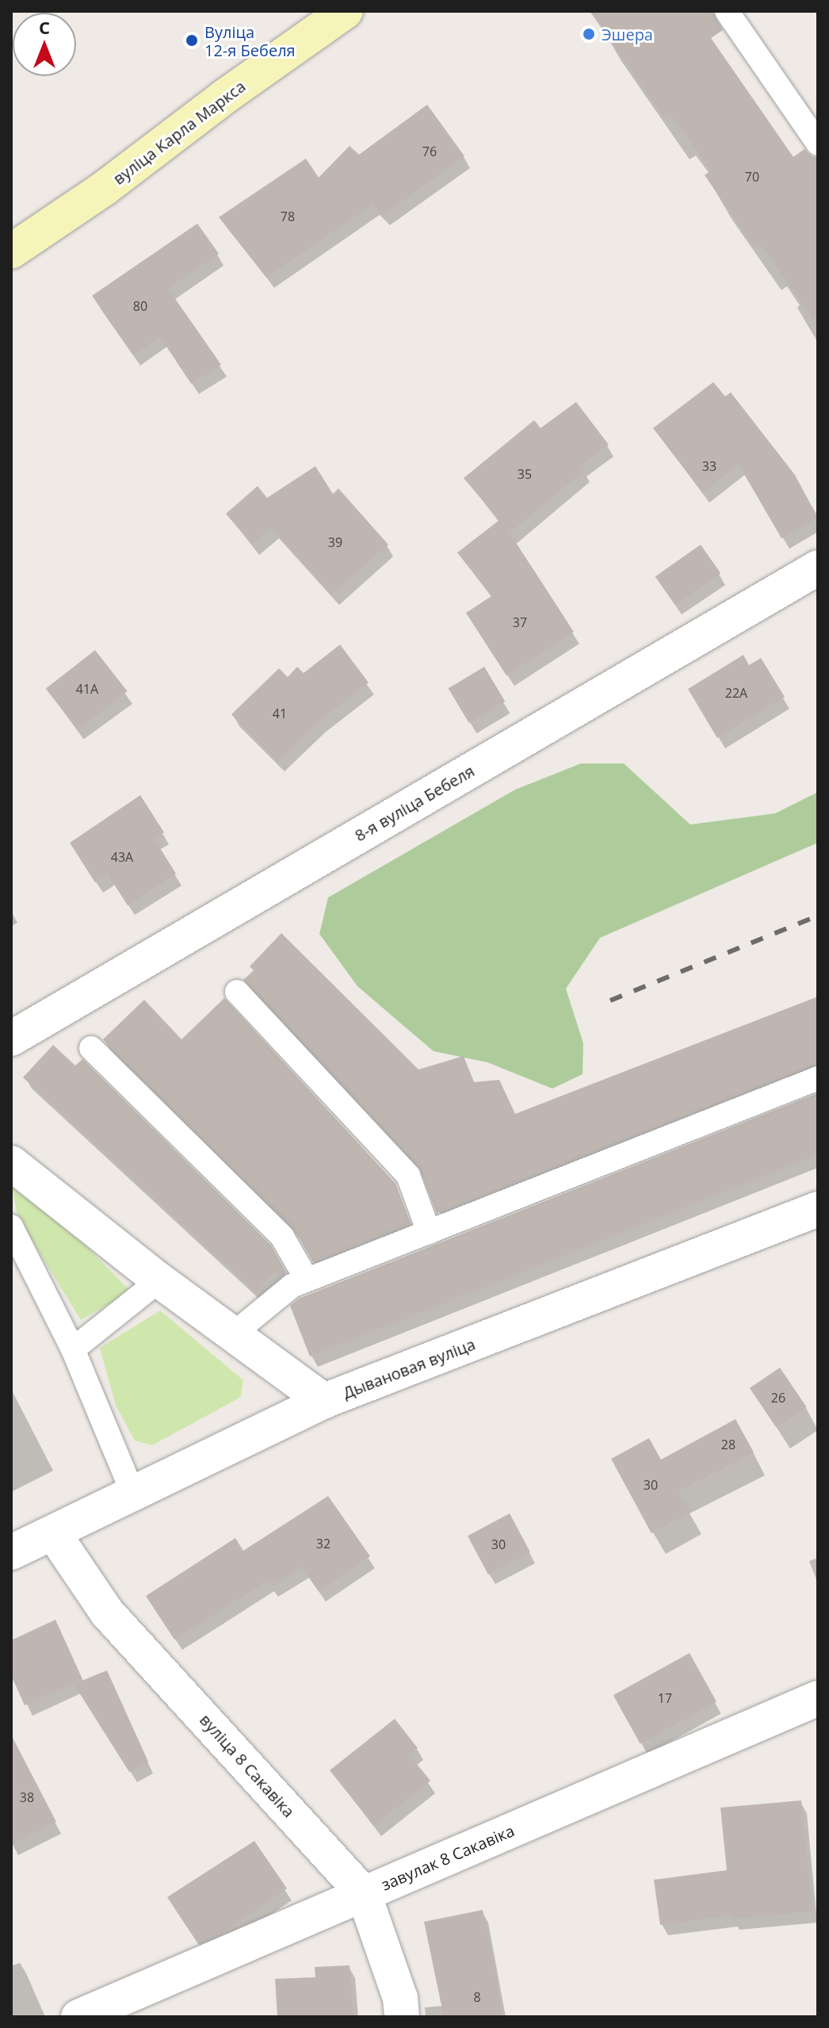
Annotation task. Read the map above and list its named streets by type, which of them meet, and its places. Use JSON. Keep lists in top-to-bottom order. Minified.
{"streets":{"main road":["вуліца Карла Маркса"],"street":["8-я вуліца Бебеля","Дывановая вуліца","вуліца 8 Сакавіка","завулак 8 Сакавіка"]},"crossings":[["Дывановая вуліца","вуліца 8 Сакавіка"],["вуліца 8 Сакавіка","завулак 8 Сакавіка"]],"places":["Эшера","Вуліца 12-я Бебеля"],"house_numbers":["76","70","78","80","33","35","39","37","41А","22А","41","43А","26","28","30","32","30","17","38","8"],"north":"top"}
